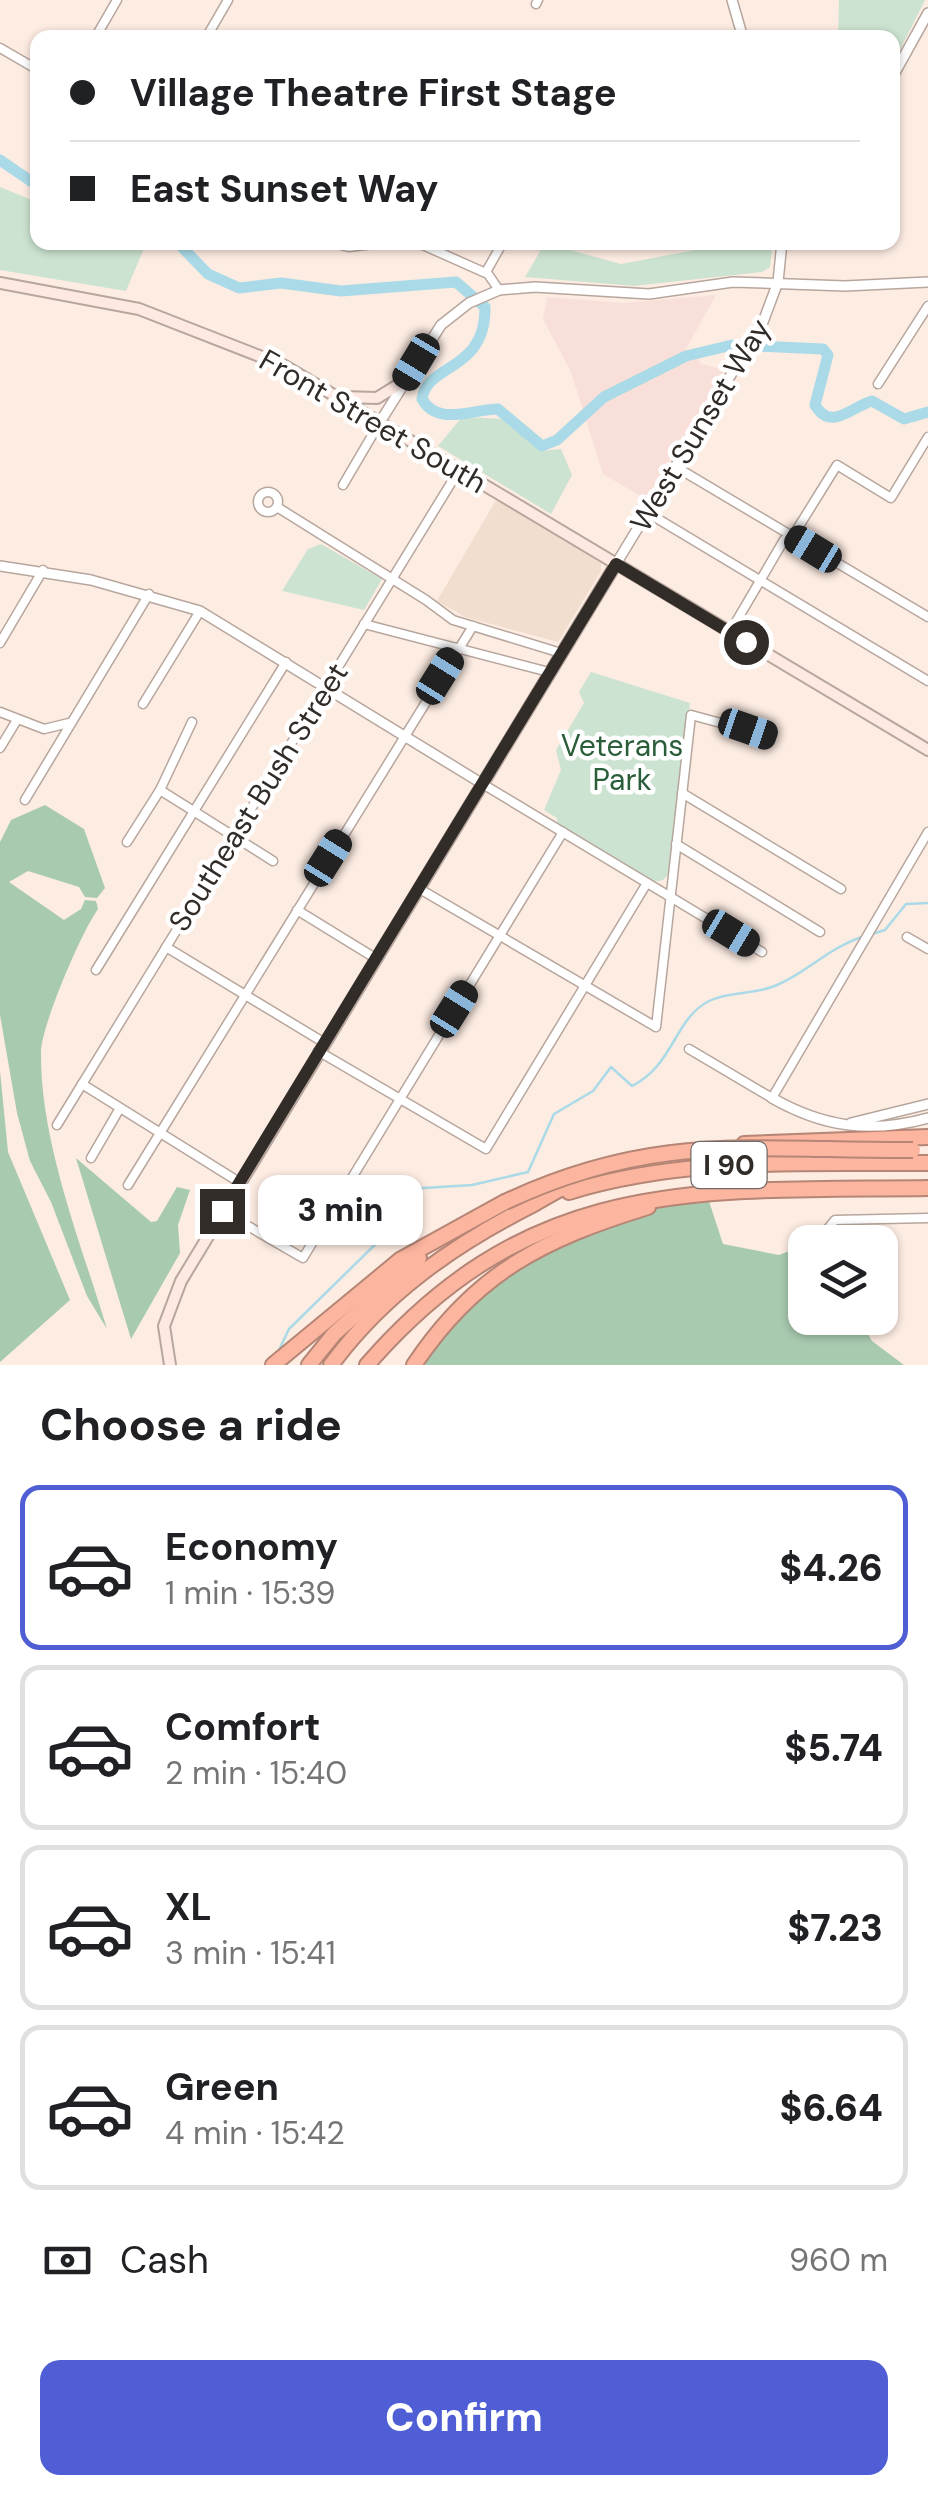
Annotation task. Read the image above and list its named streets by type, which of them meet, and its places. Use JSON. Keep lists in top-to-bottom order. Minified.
{"streets":{"highway":["I 90"],"main road":["Front Street South"],"street":["West Sunset Way","Southeast Bush Street"]},"crossings":[["Front Street South","West Sunset Way"],["Front Street South","Southeast Bush Street"]],"parks":["Veterans Park"],"page":{"banner":["Village Theatre First Stage","East Sunset Way"],"bubble":"3 min","heading":"Choose a ride","list":[{"name":"Economy","note":"1 min · 15:39","value":"$4.26"},{"name":"Comfort","note":"2 min · 15:40","value":"$5.74"},{"name":"XL","note":"3 min · 15:41","value":"$7.23"},{"name":"Green","note":"4 min · 15:42","value":"$6.64"}],"pay":["Cash","960 m"],"buttons":"Confirm"}}
